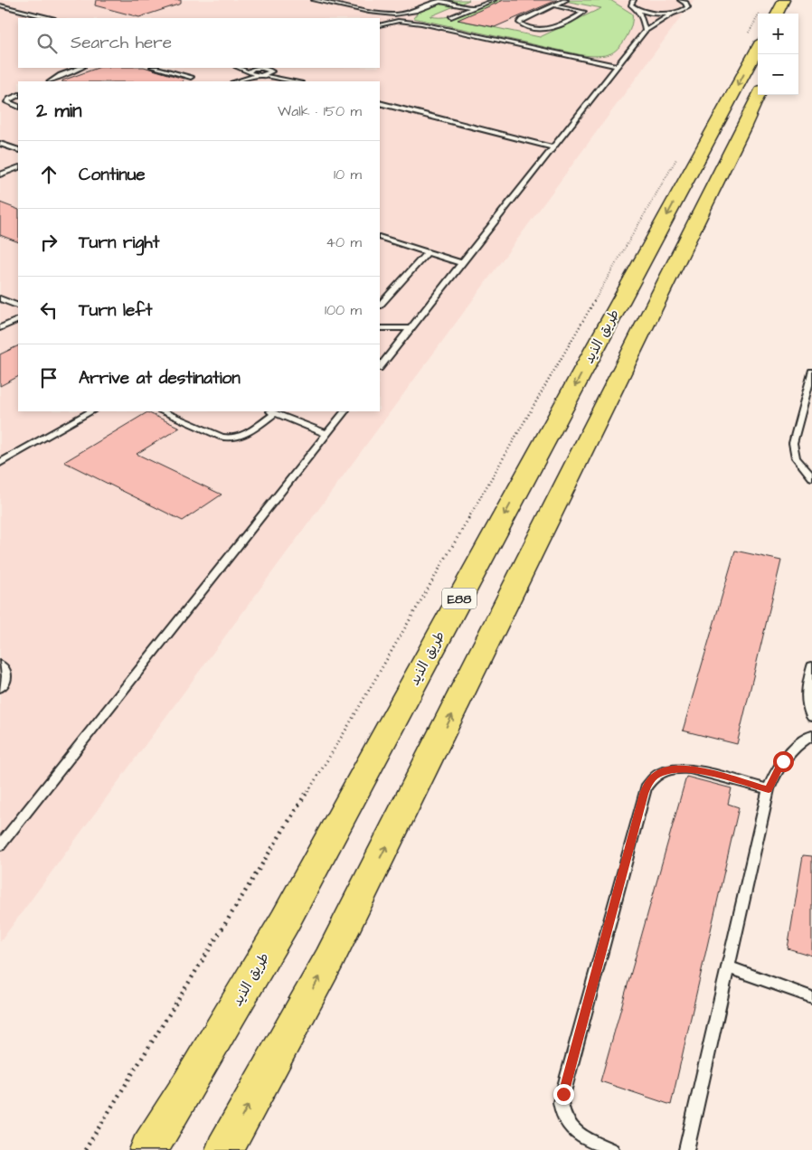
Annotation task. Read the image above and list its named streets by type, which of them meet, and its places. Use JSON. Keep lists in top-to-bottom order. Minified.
{"streets":{"highway":["طريق الذيد","E88"]},"page":{"map_buttons":["+","−"],"search":"Search here","heading":["2 min","Walk · 150 m"],"list":[["Continue","10 m"],["Turn right","40 m"],["Turn left","100 m"],"Arrive at destination"]}}
